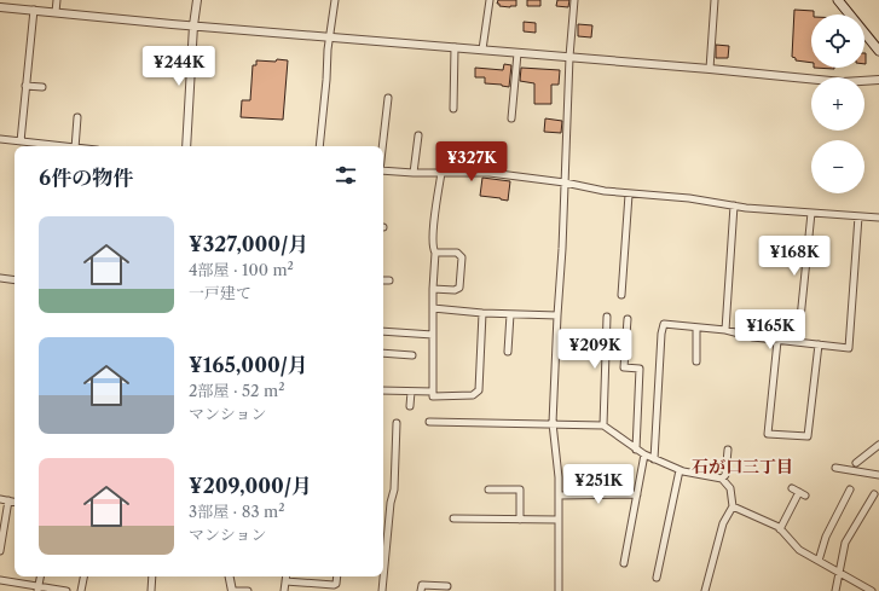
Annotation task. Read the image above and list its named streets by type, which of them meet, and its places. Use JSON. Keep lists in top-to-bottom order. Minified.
{"districts":["石が口三丁目"],"page":{"map_buttons":["+","−"],"price":["¥244K","¥327K","¥168K","¥165K","¥209K","¥251K"],"heading":"6件の物件","list":[{"name":"¥327,000/月","note":"4部屋 · 100 m² · 一戸建て"},{"name":"¥165,000/月","note":"2部屋 · 52 m² · マンション"},{"name":"¥209,000/月","note":"3部屋 · 83 m² · マンション"}]}}
